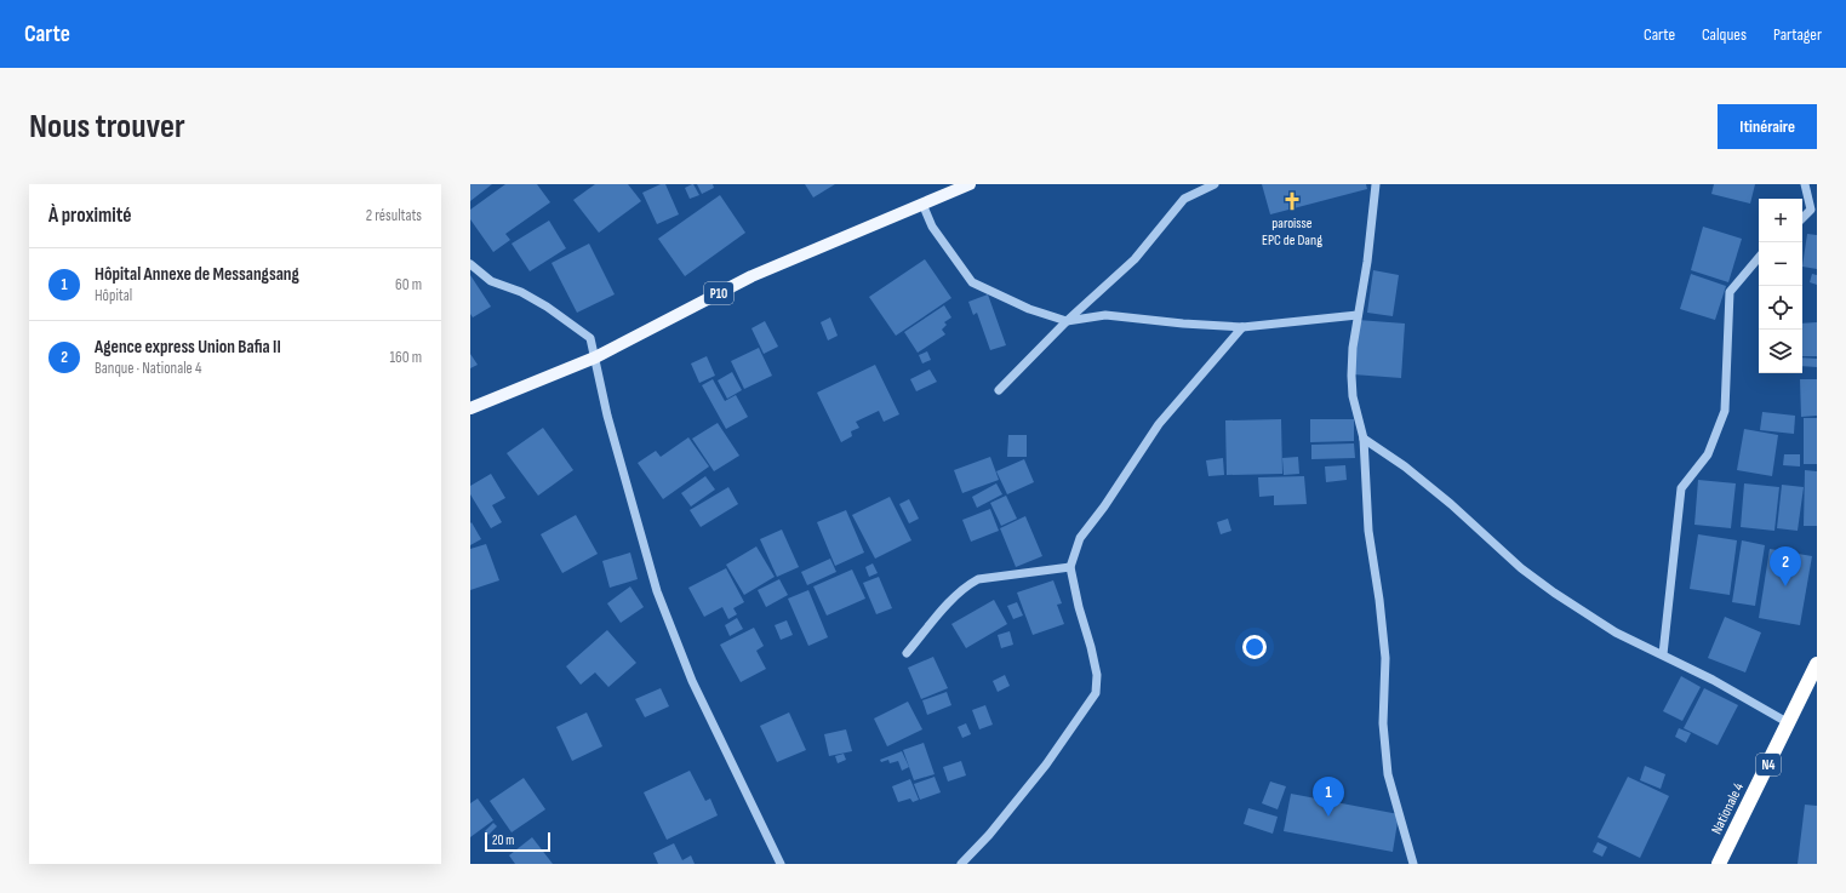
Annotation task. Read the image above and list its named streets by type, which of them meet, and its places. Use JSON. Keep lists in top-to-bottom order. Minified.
{"streets":{"highway":["N4","Nationale 4"],"main road":["P10"]},"places":{"church":["paroisse EPC de Dang"]},"scale_bar":"20 m","page":{"header":"Carte","nav":["Carte","Calques","Partager"],"buttons":"Itinéraire","title":"Nous trouver","heading":["À proximité","2 résultats"],"map_buttons":["+","−"],"list":[{"mark":"1","name":"Hôpital Annexe de Messangsang","note":"Hôpital","value":"60 m"},{"mark":"2","name":"Agence express Union Bafia II","note":"Banque · Nationale 4","value":"160 m"}],"pins":["2","1"],"scale":"20 m"}}
